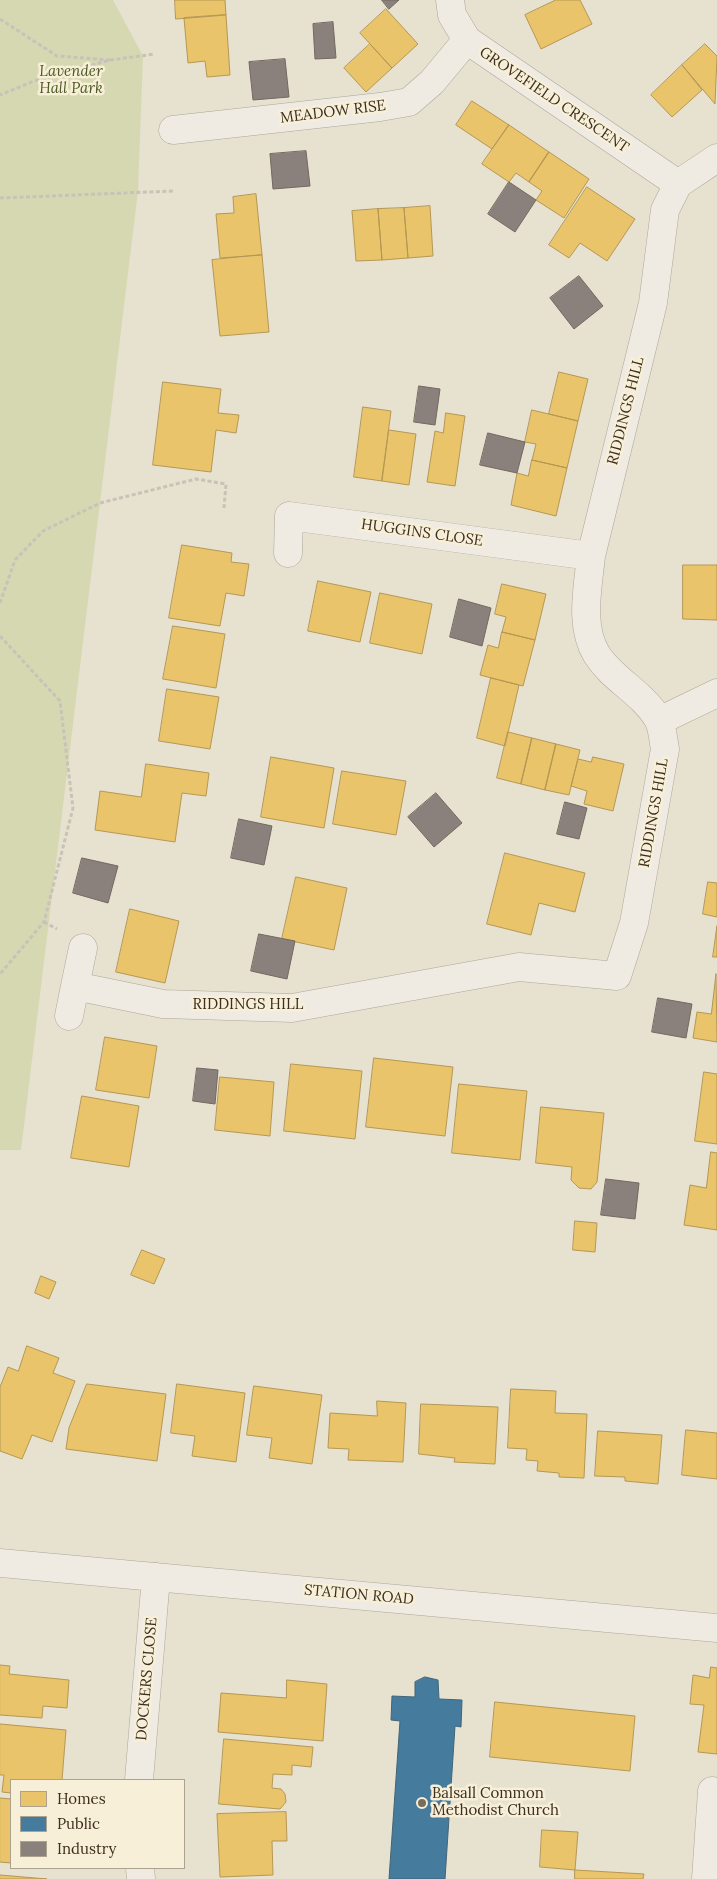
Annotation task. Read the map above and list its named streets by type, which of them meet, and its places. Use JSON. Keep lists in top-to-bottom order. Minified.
{"streets":{"street":["GROVEFIELD CRESCENT","MEADOW RISE","RIDDINGS HILL","HUGGINS CLOSE","STATION ROAD","DOCKERS CLOSE"]},"crossings":[["GROVEFIELD CRESCENT","MEADOW RISE"],["GROVEFIELD CRESCENT","RIDDINGS HILL"],["RIDDINGS HILL","HUGGINS CLOSE"],["STATION ROAD","DOCKERS CLOSE"]],"parks":["Lavender Hall Park"],"places":["Balsall Common Methodist Church"],"legend":["Homes","Public","Industry"]}
